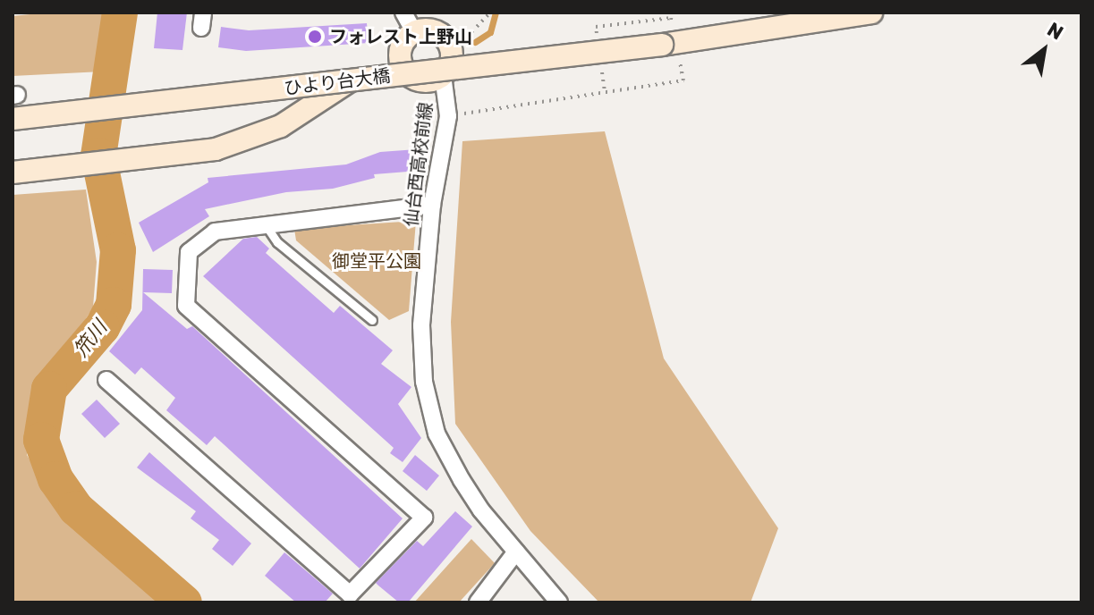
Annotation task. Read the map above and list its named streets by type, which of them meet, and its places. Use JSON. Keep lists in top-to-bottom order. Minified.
{"streets":{"street":["ひより台大橋","仙台西高校前線"]},"water":["笊川"],"parks":["御堂平公園"],"places":["フォレスト上野山"],"north":"top right"}
